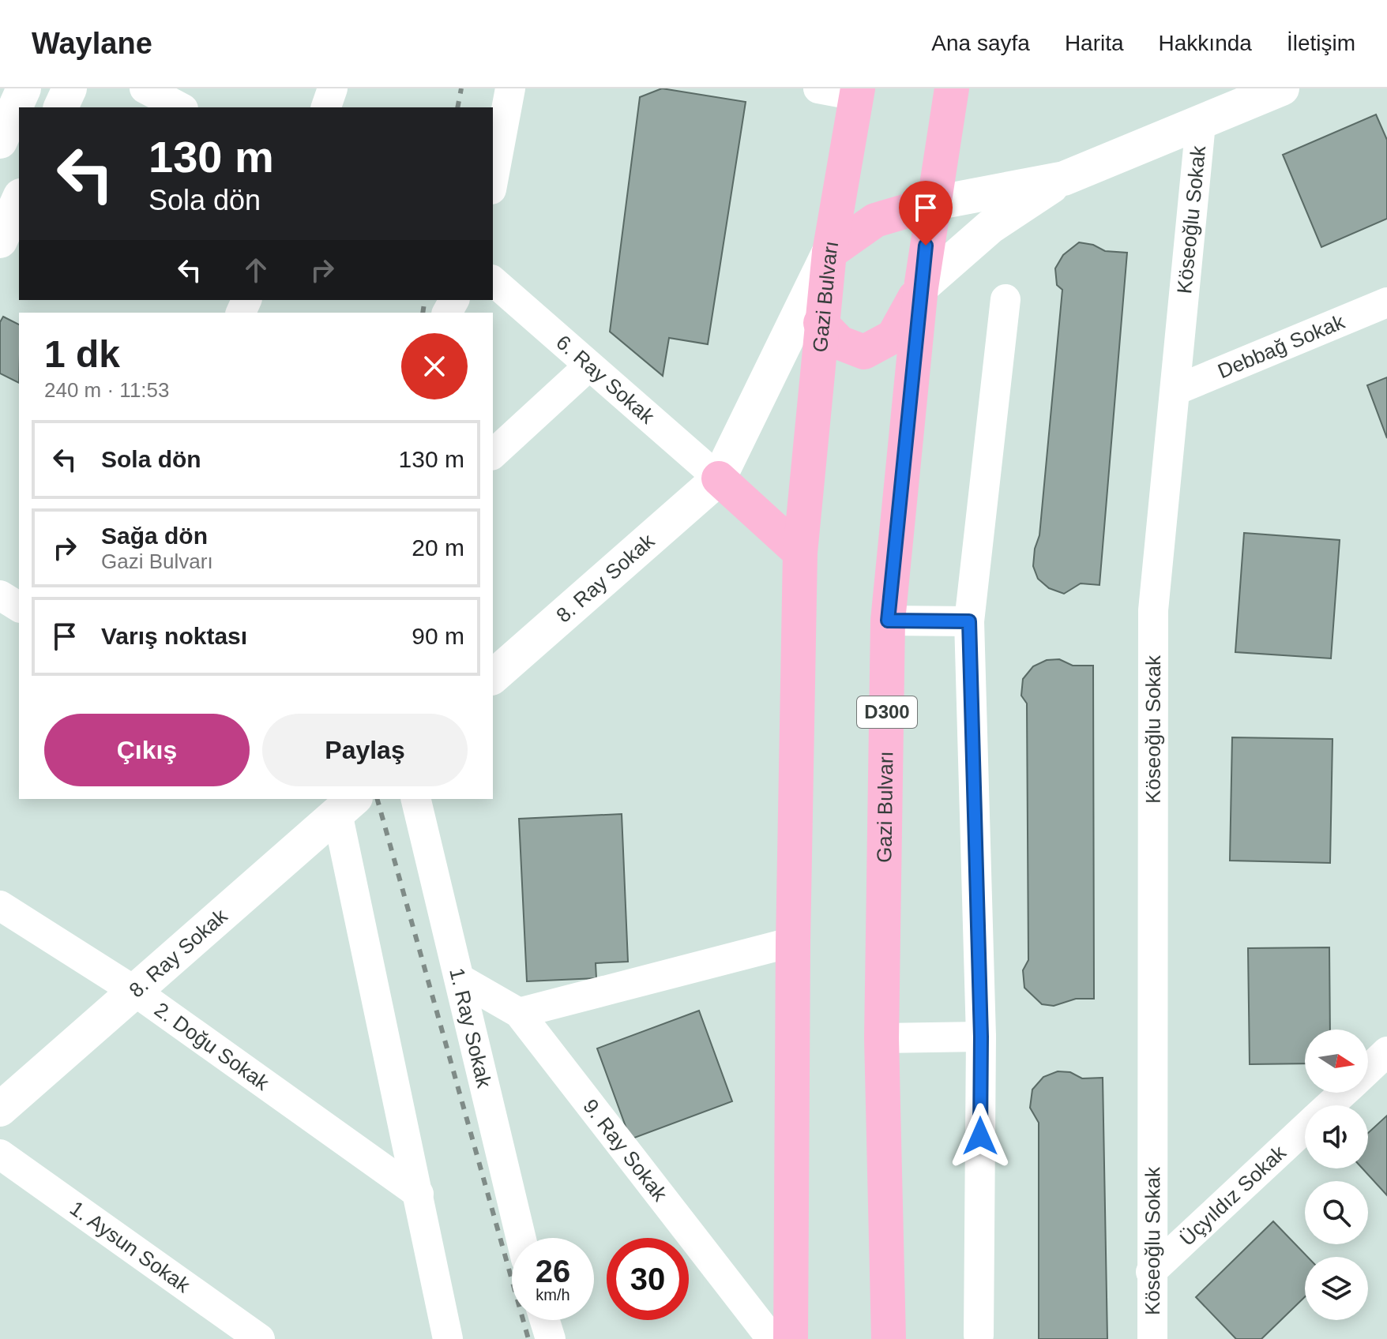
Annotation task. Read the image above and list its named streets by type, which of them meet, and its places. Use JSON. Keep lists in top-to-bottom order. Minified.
{"streets":{"highway":["Gazi Bulvarı","D300"],"street":["Köseoğlu Sokak","Debbağ Sokak","6. Ray Sokak","8. Ray Sokak","1. Ray Sokak","2. Doğu Sokak","9. Ray Sokak","Üçyıldız Sokak","1. Aysun Sokak"]},"crossings":[["Köseoğlu Sokak","Debbağ Sokak"],["Köseoğlu Sokak","Üçyıldız Sokak"],["6. Ray Sokak","8. Ray Sokak"],["8. Ray Sokak","2. Doğu Sokak"],["1. Ray Sokak","9. Ray Sokak"]],"north":"right","page":{"header":"Waylane","nav":["Ana sayfa","Harita","Hakkında","İletişim"],"turn":["130 m","Sola dön"],"heading":["1 dk","240 m · 11:53"],"list":[{"name":"Sola dön","value":"130 m"},{"name":"Sağa dön","note":"Gazi Bulvarı","value":"20 m"},{"name":"Varış noktası","value":"90 m"}],"buttons":["Çıkış","Paylaş"],"speed":"26 km/h","limit":"30"}}
